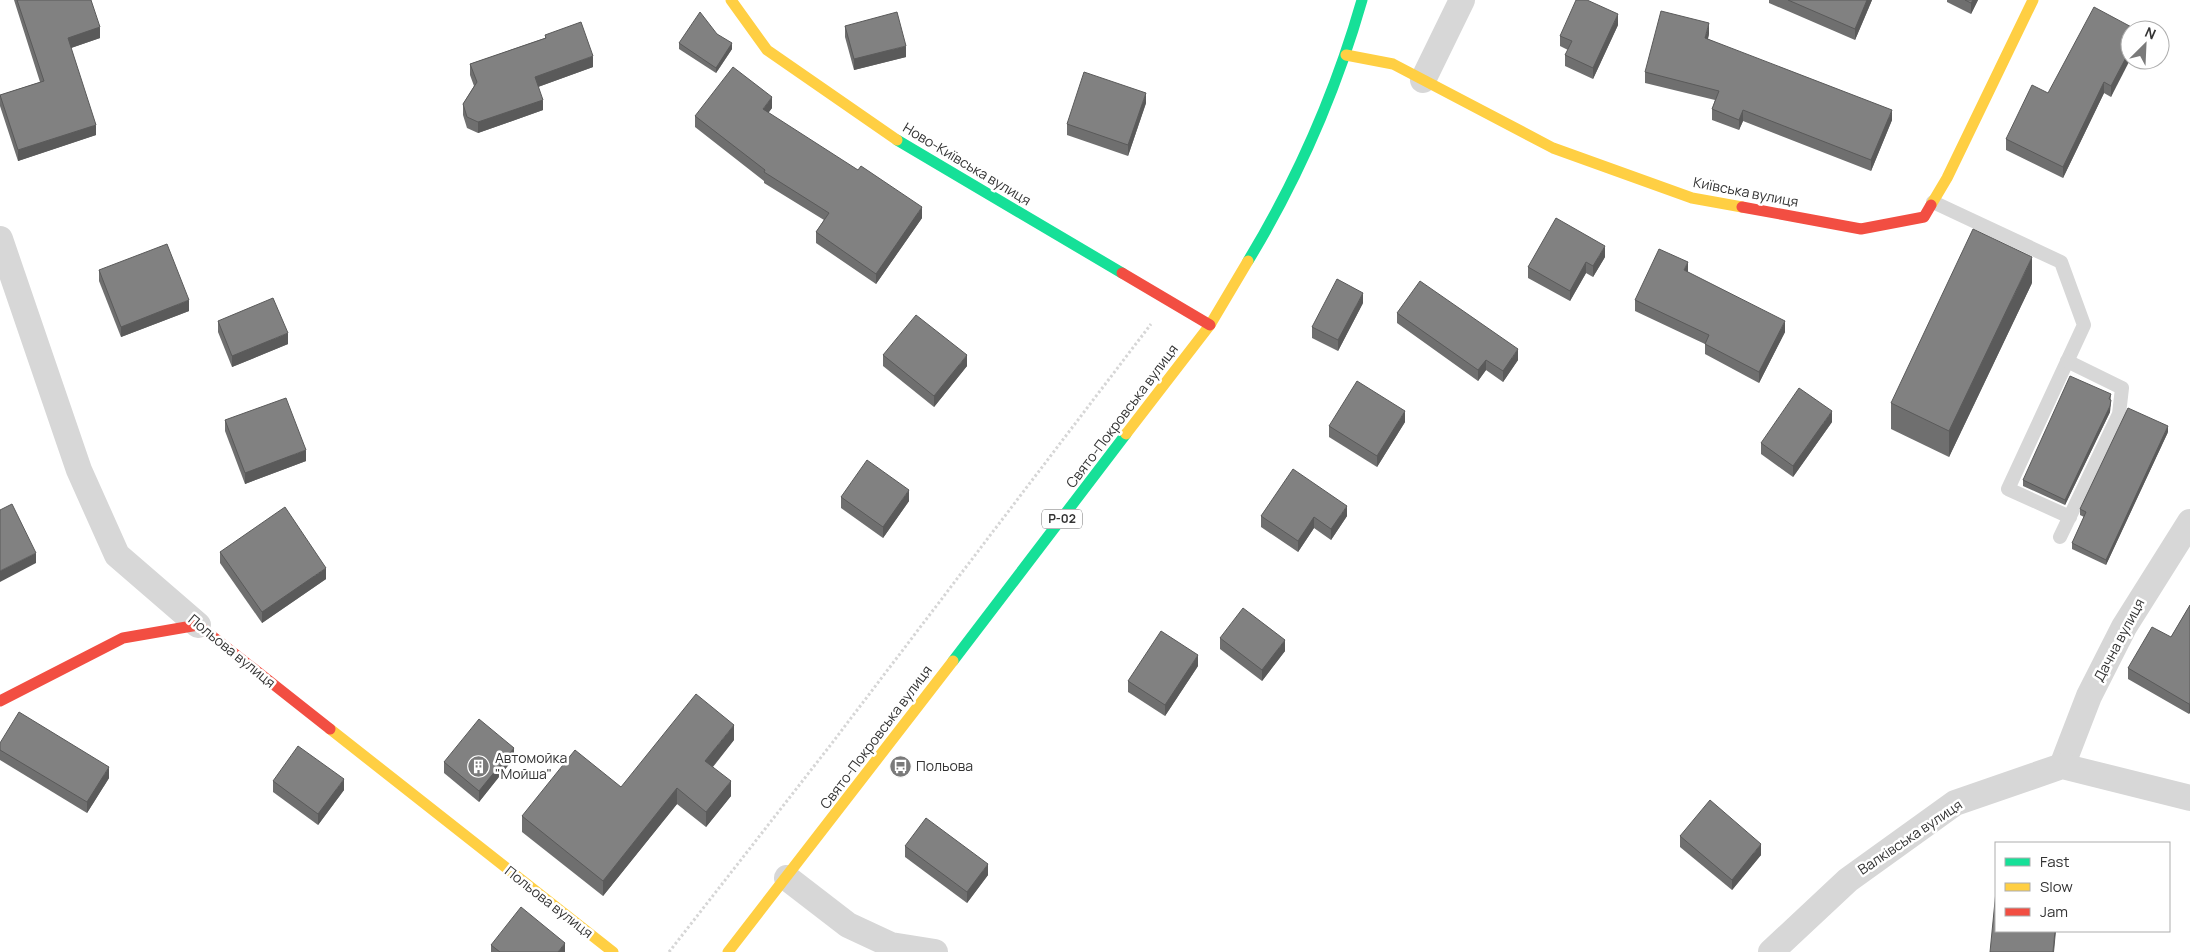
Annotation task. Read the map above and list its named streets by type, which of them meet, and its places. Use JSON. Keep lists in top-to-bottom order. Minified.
{"streets":{"street":["Ново-Київська вулиця","Київська вулиця","Свято-Покровська вулиця","Р-02","Дачна вулиця","Польова вулиця","Валківська вулиця"]},"crossings":[["Ново-Київська вулиця","Свято-Покровська вулиця"],["Київська вулиця","Свято-Покровська вулиця"],["Дачна вулиця","Валківська вулиця"]],"places":{"building":["Автомойка \"Мойша\""],"bus stop":["Польова"]},"legend":["Fast","Slow","Jam"],"north":"top right"}
